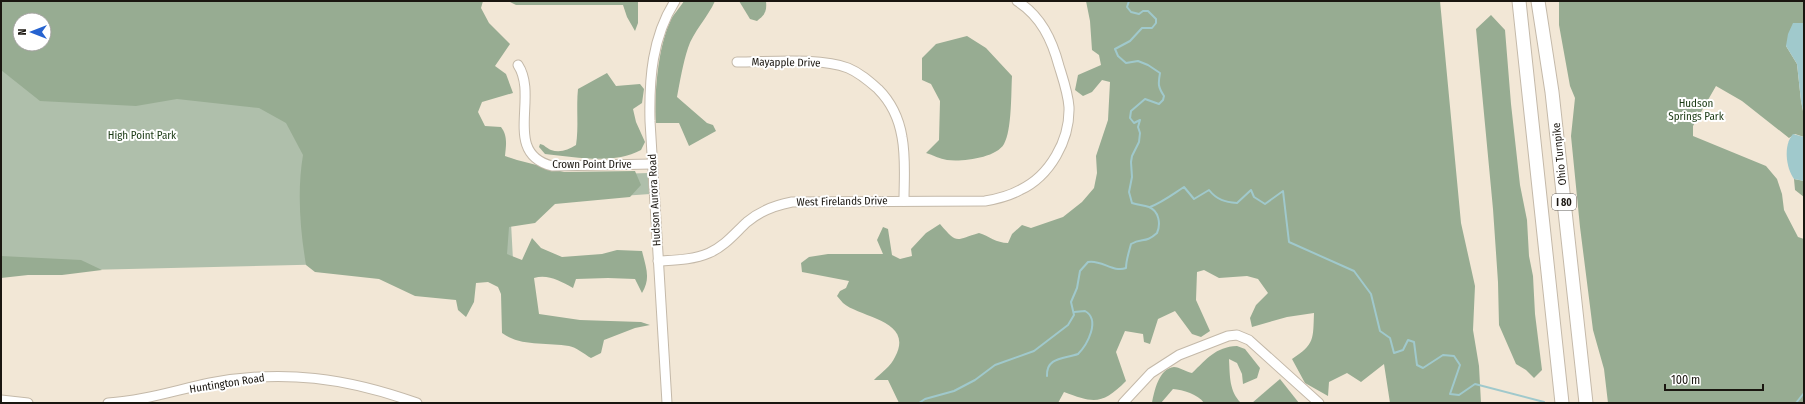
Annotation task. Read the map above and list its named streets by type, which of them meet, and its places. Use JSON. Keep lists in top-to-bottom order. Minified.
{"streets":{"highway":["Ohio Turnpike","I 80"],"street":["Mayapple Drive","Crown Point Drive","Hudson Aurora Road","West Firelands Drive","Huntington Road"]},"crossings":[["Mayapple Drive","West Firelands Drive"],["Crown Point Drive","Hudson Aurora Road"],["Hudson Aurora Road","West Firelands Drive"]],"parks":["Hudson Springs Park","High Point Park"],"scale_bar":"100 m","north":"left"}
